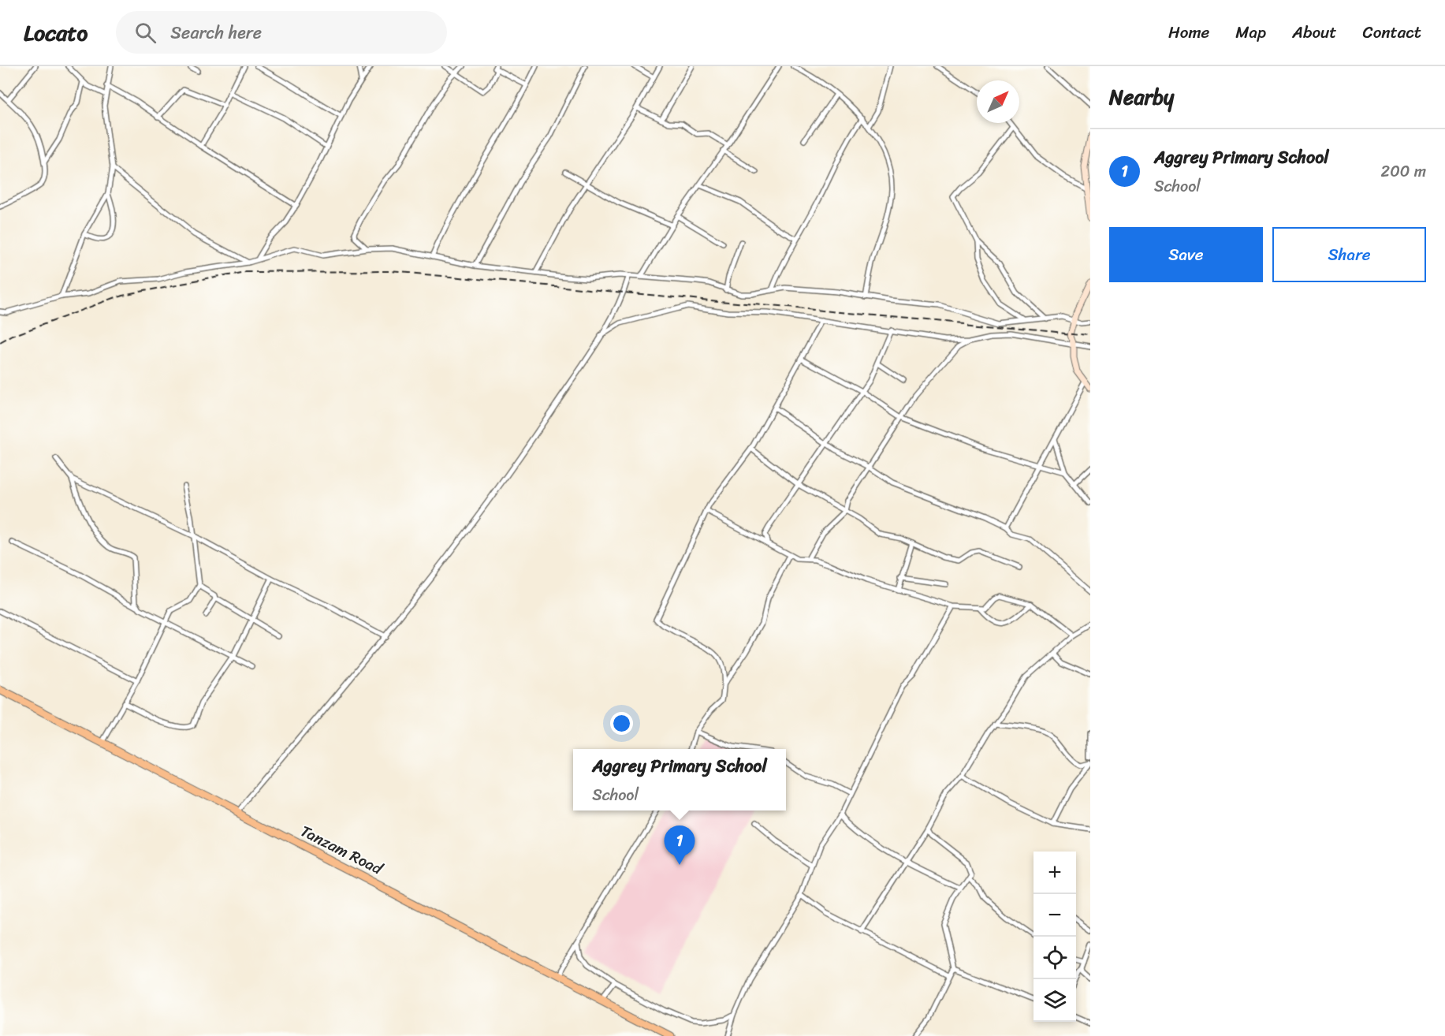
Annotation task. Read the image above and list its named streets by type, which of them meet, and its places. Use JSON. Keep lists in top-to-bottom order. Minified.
{"streets":{"highway":["Tanzam Road"]},"north":"top right","page":{"header":"Locato","search":"Search here","nav":["Home","Map","About","Contact"],"heading":"Nearby","list":[{"mark":"1","name":"Aggrey Primary School","note":"School","value":"200 m"}],"buttons":["Save","Share"],"popup":["Aggrey Primary School","School"],"pins":"1","map_buttons":["+","−"]}}
